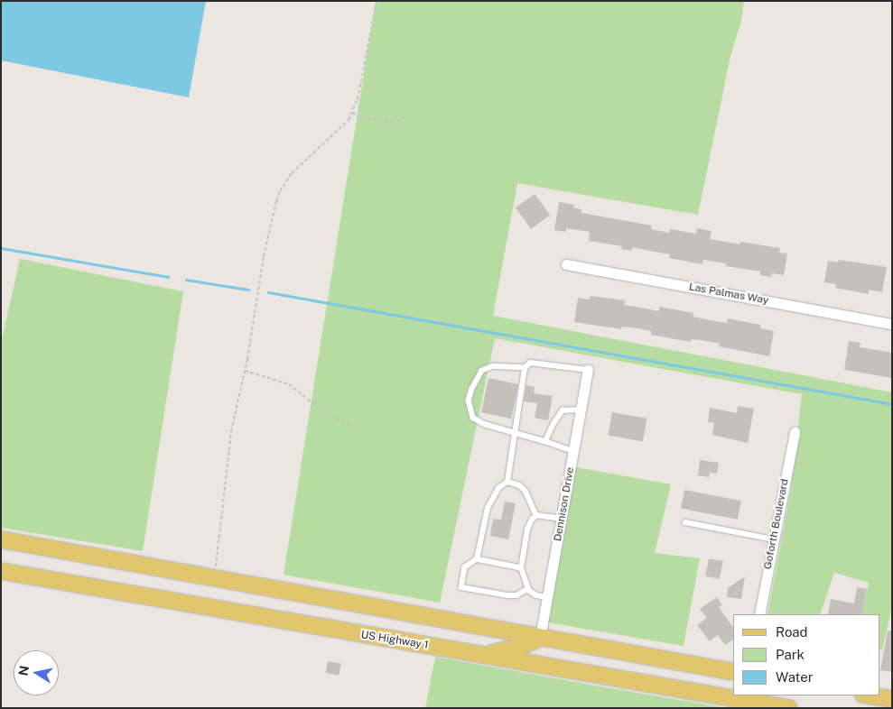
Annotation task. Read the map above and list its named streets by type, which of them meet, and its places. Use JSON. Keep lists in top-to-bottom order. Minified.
{"streets":{"main road":["US Highway 1"],"street":["Las Palmas Way","Dennison Drive","Goforth Boulevard"]},"legend":["Road","Park","Water"],"north":"left"}
